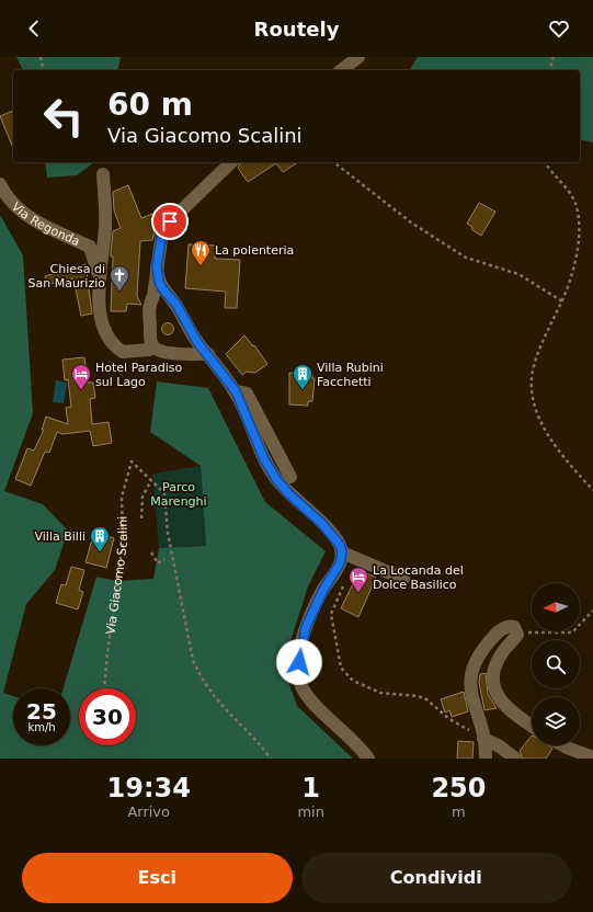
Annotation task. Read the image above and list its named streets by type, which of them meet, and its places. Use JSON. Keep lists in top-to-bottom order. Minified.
{"streets":{"street":["Via Regonda"],"path":["Via Giacomo Scalini"]},"parks":["Parco Marenghi"],"places":{"restaurant":["La polenteria"],"church":["Chiesa di San Maurizio"],"hotel":["Hotel Paradiso sul Lago","La Locanda del Dolce Basilico"],"building":["Villa Rubini Facchetti","Villa Billi"]},"north":"left","page":{"header":"Routely","turn":["60 m","Via Giacomo Scalini"],"speed":"25 km/h","limit":"30","eta":["19:34","Arrivo","1","min","250","m"],"buttons":["Esci","Condividi"]}}
